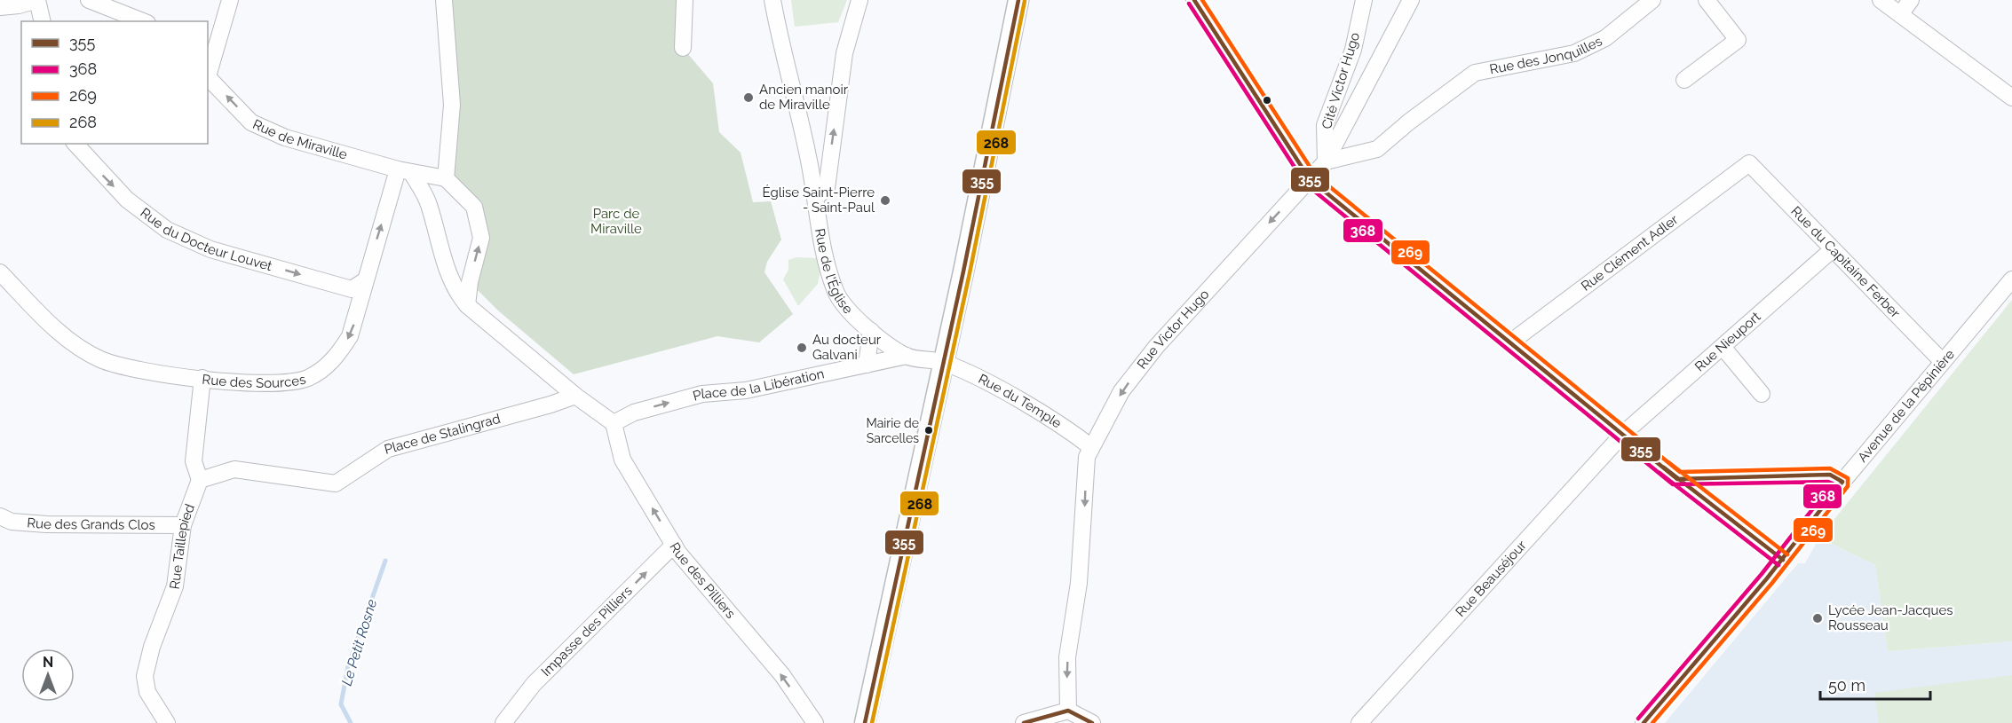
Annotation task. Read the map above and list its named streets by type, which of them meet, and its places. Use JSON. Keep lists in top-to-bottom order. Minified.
{"streets":{"street":["Rue des Jonquilles","Cité Victor Hugo","Rue de Miraville","Rue du Docteur Louvet","Rue Clément Adler","Rue du Capitaine Ferber","Rue de l'Église","Rue Victor Hugo","Rue Nieuport","Rue des Sources","Place de la Libération","Rue du Temple","Avenue de la Pépinière","Place de Stalingrad","Rue des Grands Clos","Rue Taillepied","Rue Beauséjour","Rue des Pilliers","Impasse des Pilliers"]},"crossings":[["Rue des Jonquilles","Cité Victor Hugo"],["Rue des Jonquilles","Rue Victor Hugo"],["Cité Victor Hugo","Rue Victor Hugo"],["Rue de Miraville","Rue des Sources"],["Rue du Docteur Louvet","Rue des Sources"],["Rue Clément Adler","Rue du Capitaine Ferber"],["Rue du Capitaine Ferber","Rue Nieuport"],["Rue du Capitaine Ferber","Avenue de la Pépinière"],["Rue de l'Église","Place de la Libération"],["Rue de l'Église","Rue du Temple"],["Rue Victor Hugo","Rue du Temple"],["Rue Nieuport","Rue Beauséjour"],["Place de la Libération","Rue des Pilliers"],["Place de Stalingrad","Rue Taillepied"],["Rue des Grands Clos","Rue Taillepied"],["Rue des Pilliers","Impasse des Pilliers"]],"one_way":["Rue de Miraville","Rue du Docteur Louvet","Rue Victor Hugo","Place de la Libération","Rue des Pilliers","Impasse des Pilliers"],"water":["Le Petit Rosne"],"parks":["Parc de Miraville"],"places":["Ancien manoir de Miraville","Église Saint-Pierre - Saint-Paul","Au docteur Galvani","Mairie de Sarcelles","Lycée Jean-Jacques Rousseau"],"lines":["transit line 355","transit line 269","transit line 268","transit line 368"],"legend":["355","368","269","268"],"scale_bar":"50 m","north":"top"}
